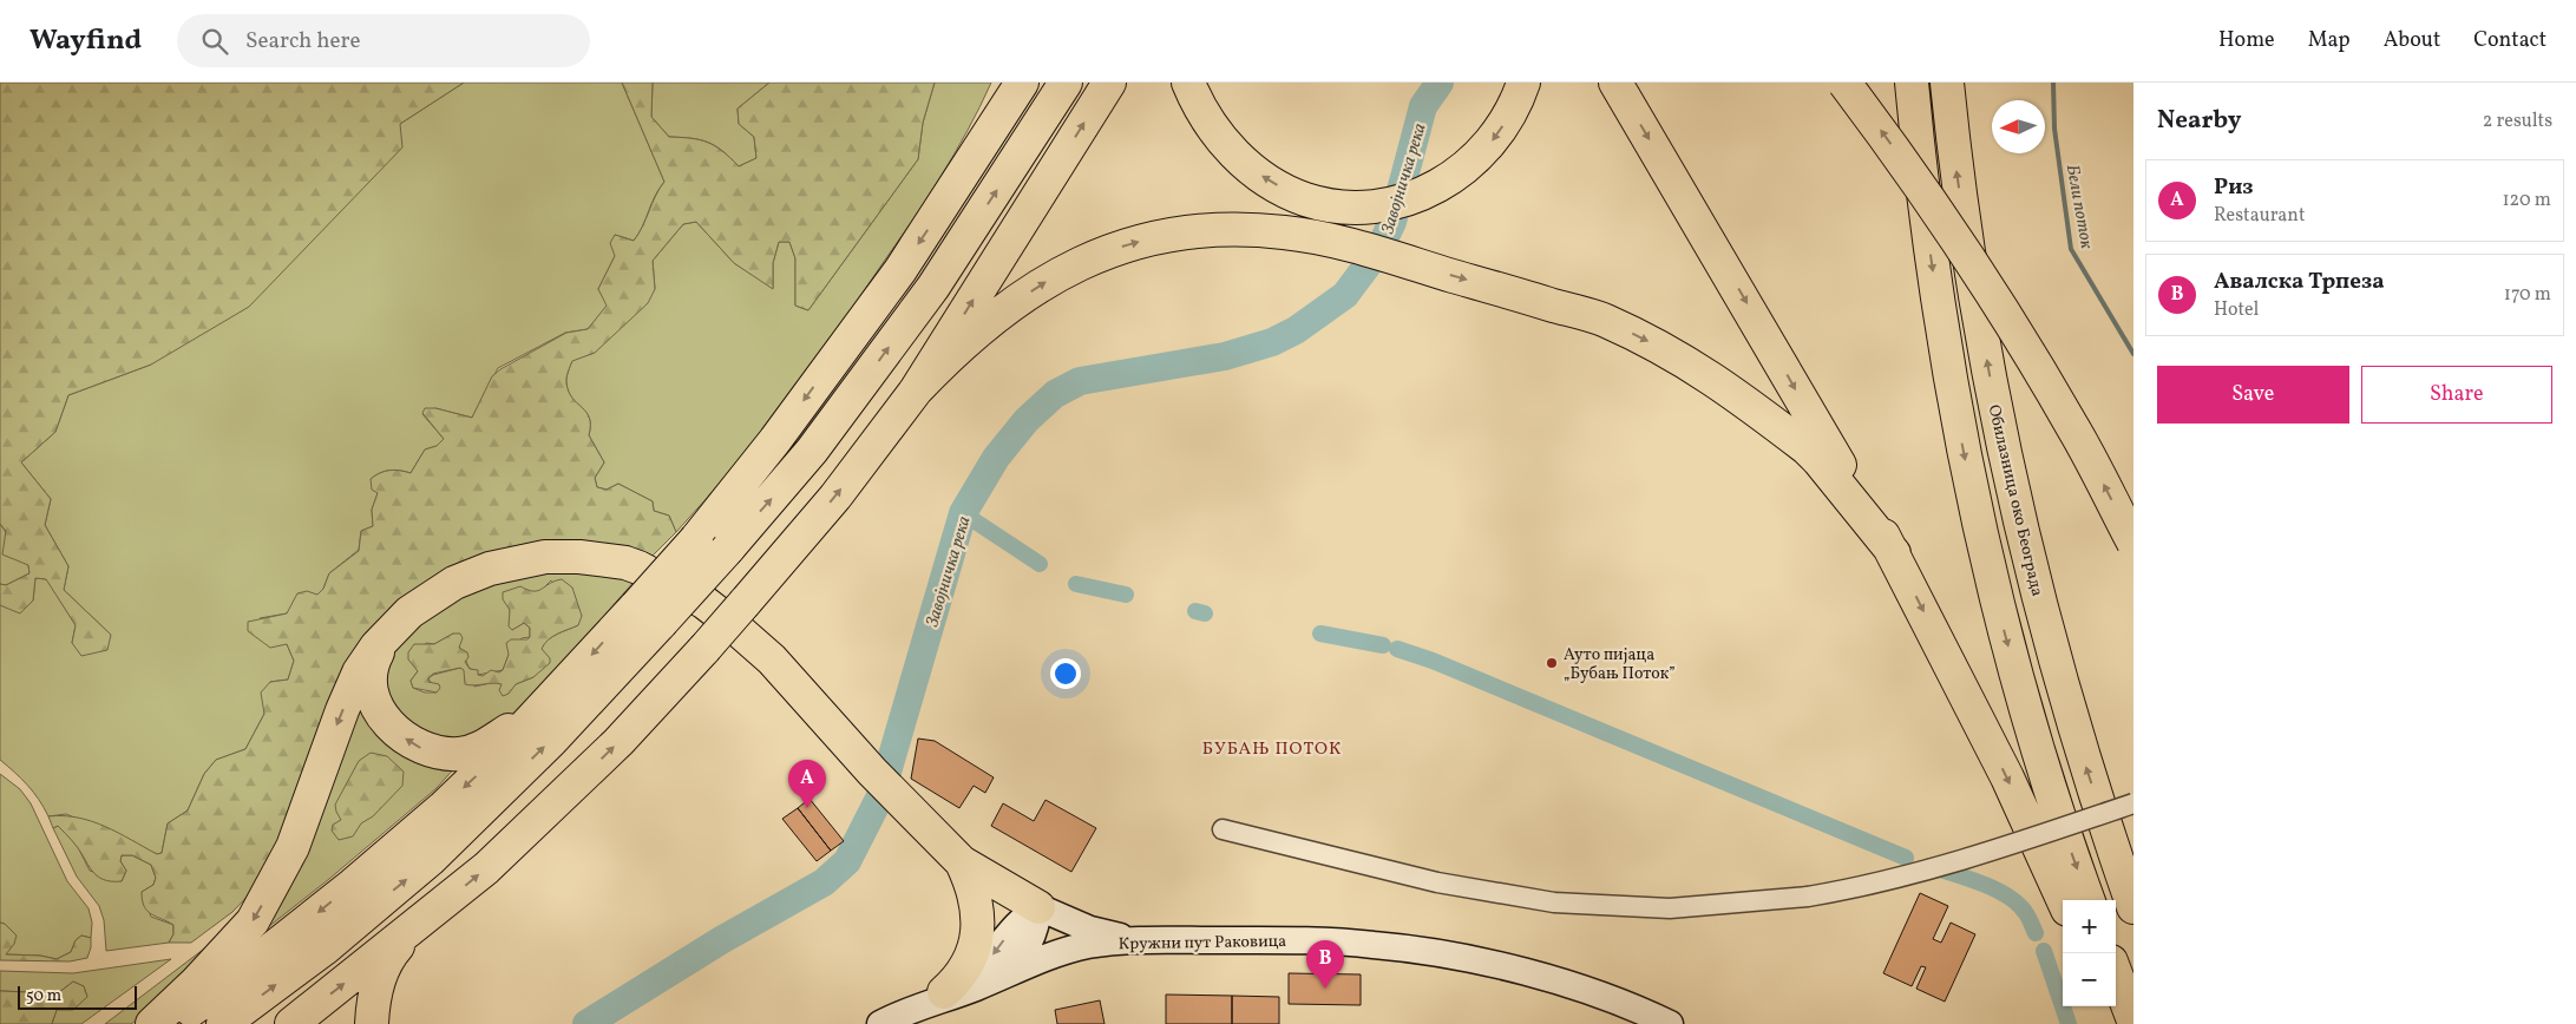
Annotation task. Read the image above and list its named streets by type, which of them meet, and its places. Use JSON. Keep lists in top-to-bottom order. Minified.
{"streets":{"highway":["Обилазница око Београда"],"main road":["Кружни пут Раковица"]},"districts":["БУБАЊ ПОТОК"],"water":["Завојничка река","Бели поток"],"places":["Ауто пијаца „Бубањ Поток”"],"scale_bar":"50 m","north":"left","page":{"header":"Wayfind","search":"Search here","nav":["Home","Map","About","Contact"],"heading":["Nearby","2 results"],"list":[{"mark":"A","name":"Риз","note":"Restaurant","value":"120 m"},{"mark":"B","name":"Авалска Трпеза","note":"Hotel","value":"170 m"}],"buttons":["Save","Share"],"pins":["A","B"],"map_buttons":["+","−"],"scale":"50 m"}}
